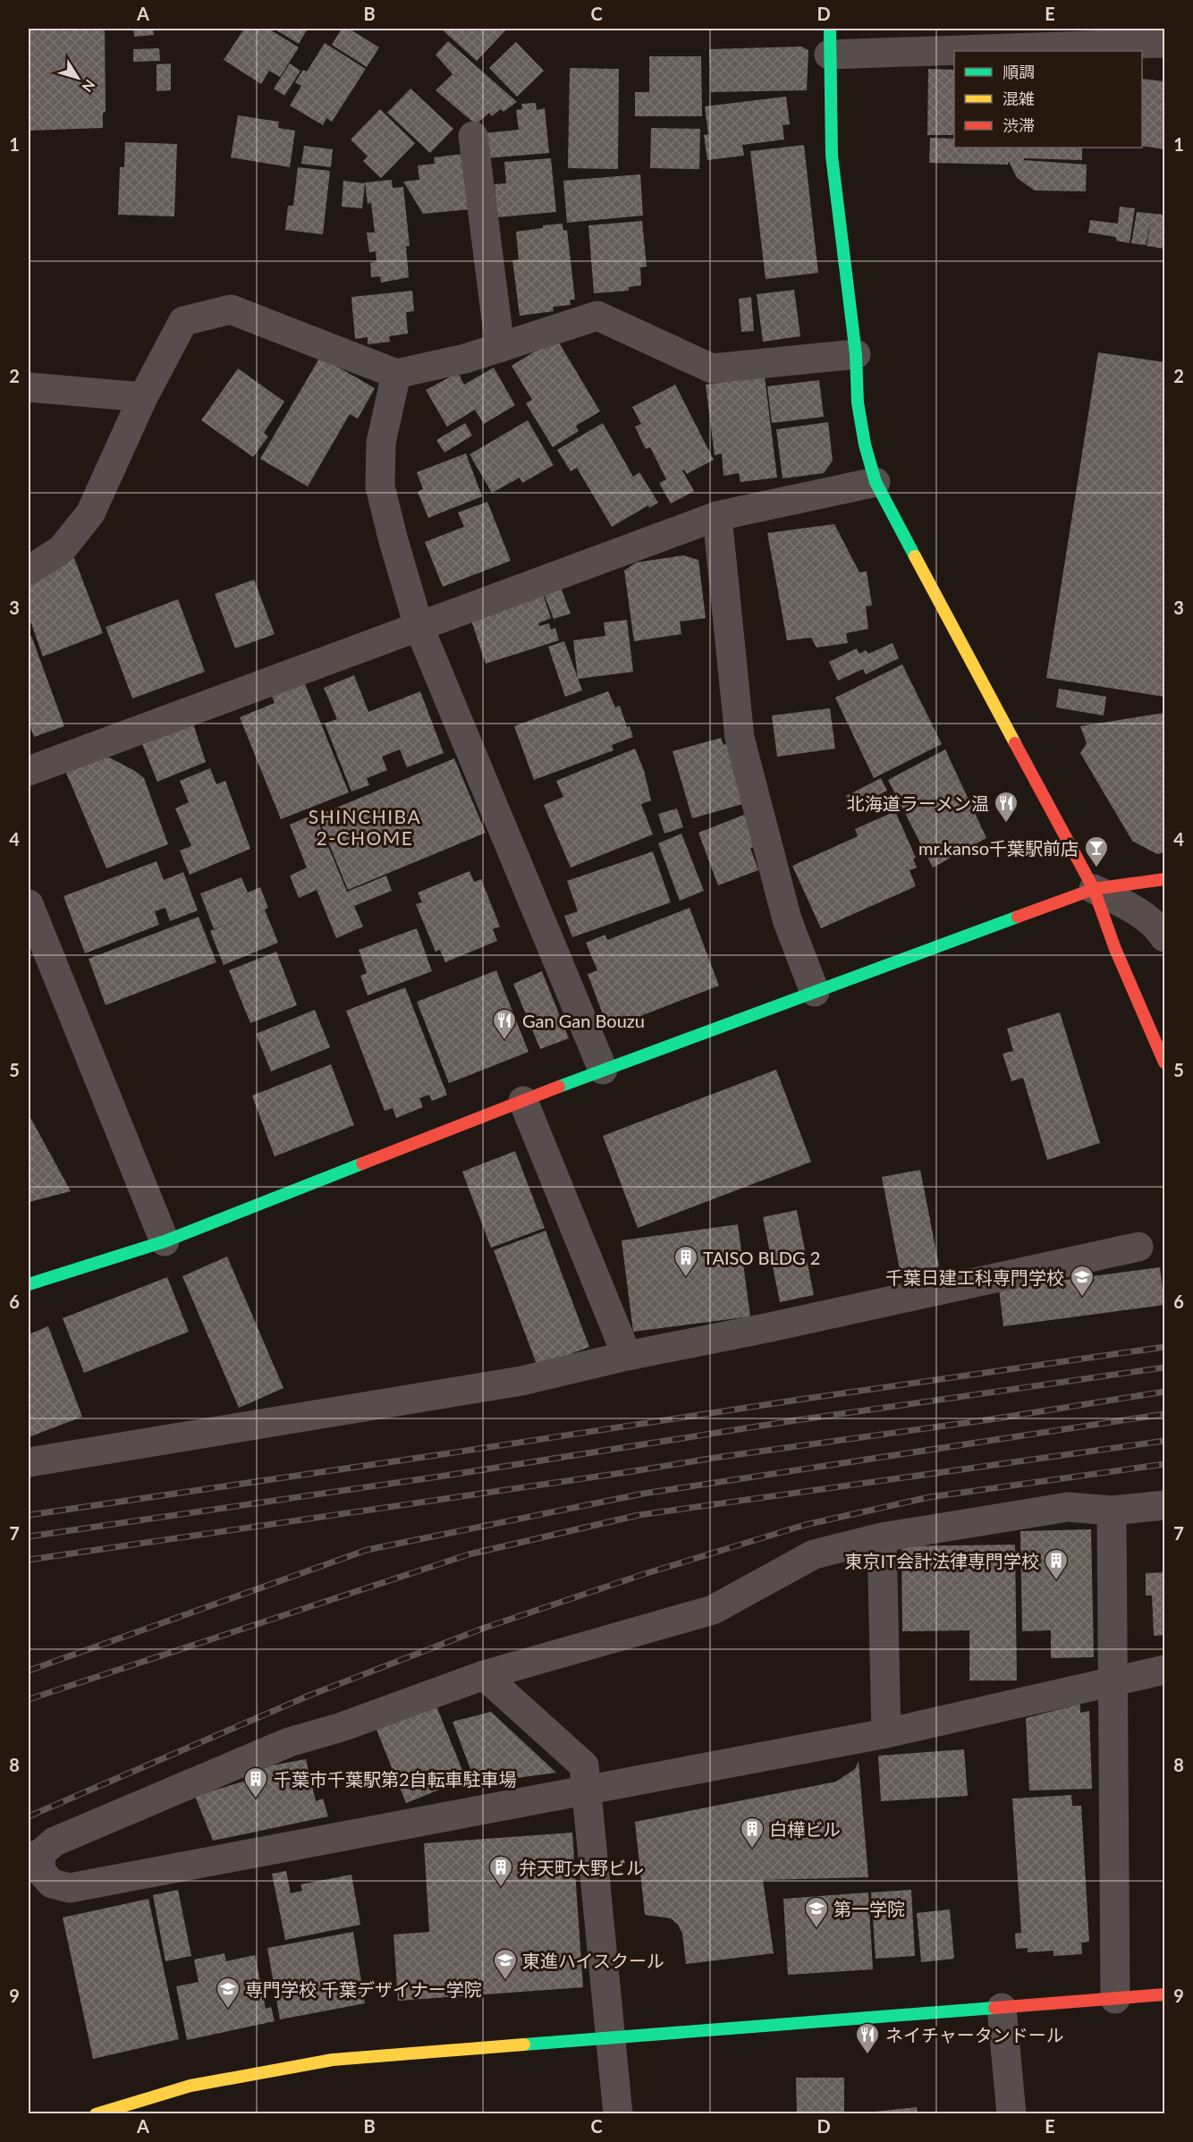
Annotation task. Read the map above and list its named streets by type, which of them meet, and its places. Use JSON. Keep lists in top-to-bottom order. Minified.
{"districts":["SHINCHIBA 2-CHOME"],"places":{"restaurant":["北海道ラーメン温","Gan Gan Bouzu","ネイチャータンドール"],"bar":["mr.kanso千葉駅前店"],"building":["TAISO BLDG 2","東京IT会計法律専門学校","千葉市千葉駅第2自転車駐車場","白樺ビル","弁天町大野ビル"],"school or university":["千葉日建工科専門学校","第一学院","東進ハイスクール","専門学校 千葉デザイナー学院"]},"legend":["順調","混雑","渋滞"],"north":"bottom right","grid":{"columns":["A","B","C","D","E"],"rows":["1","2","3","4","5","6","7","8","9"]}}
